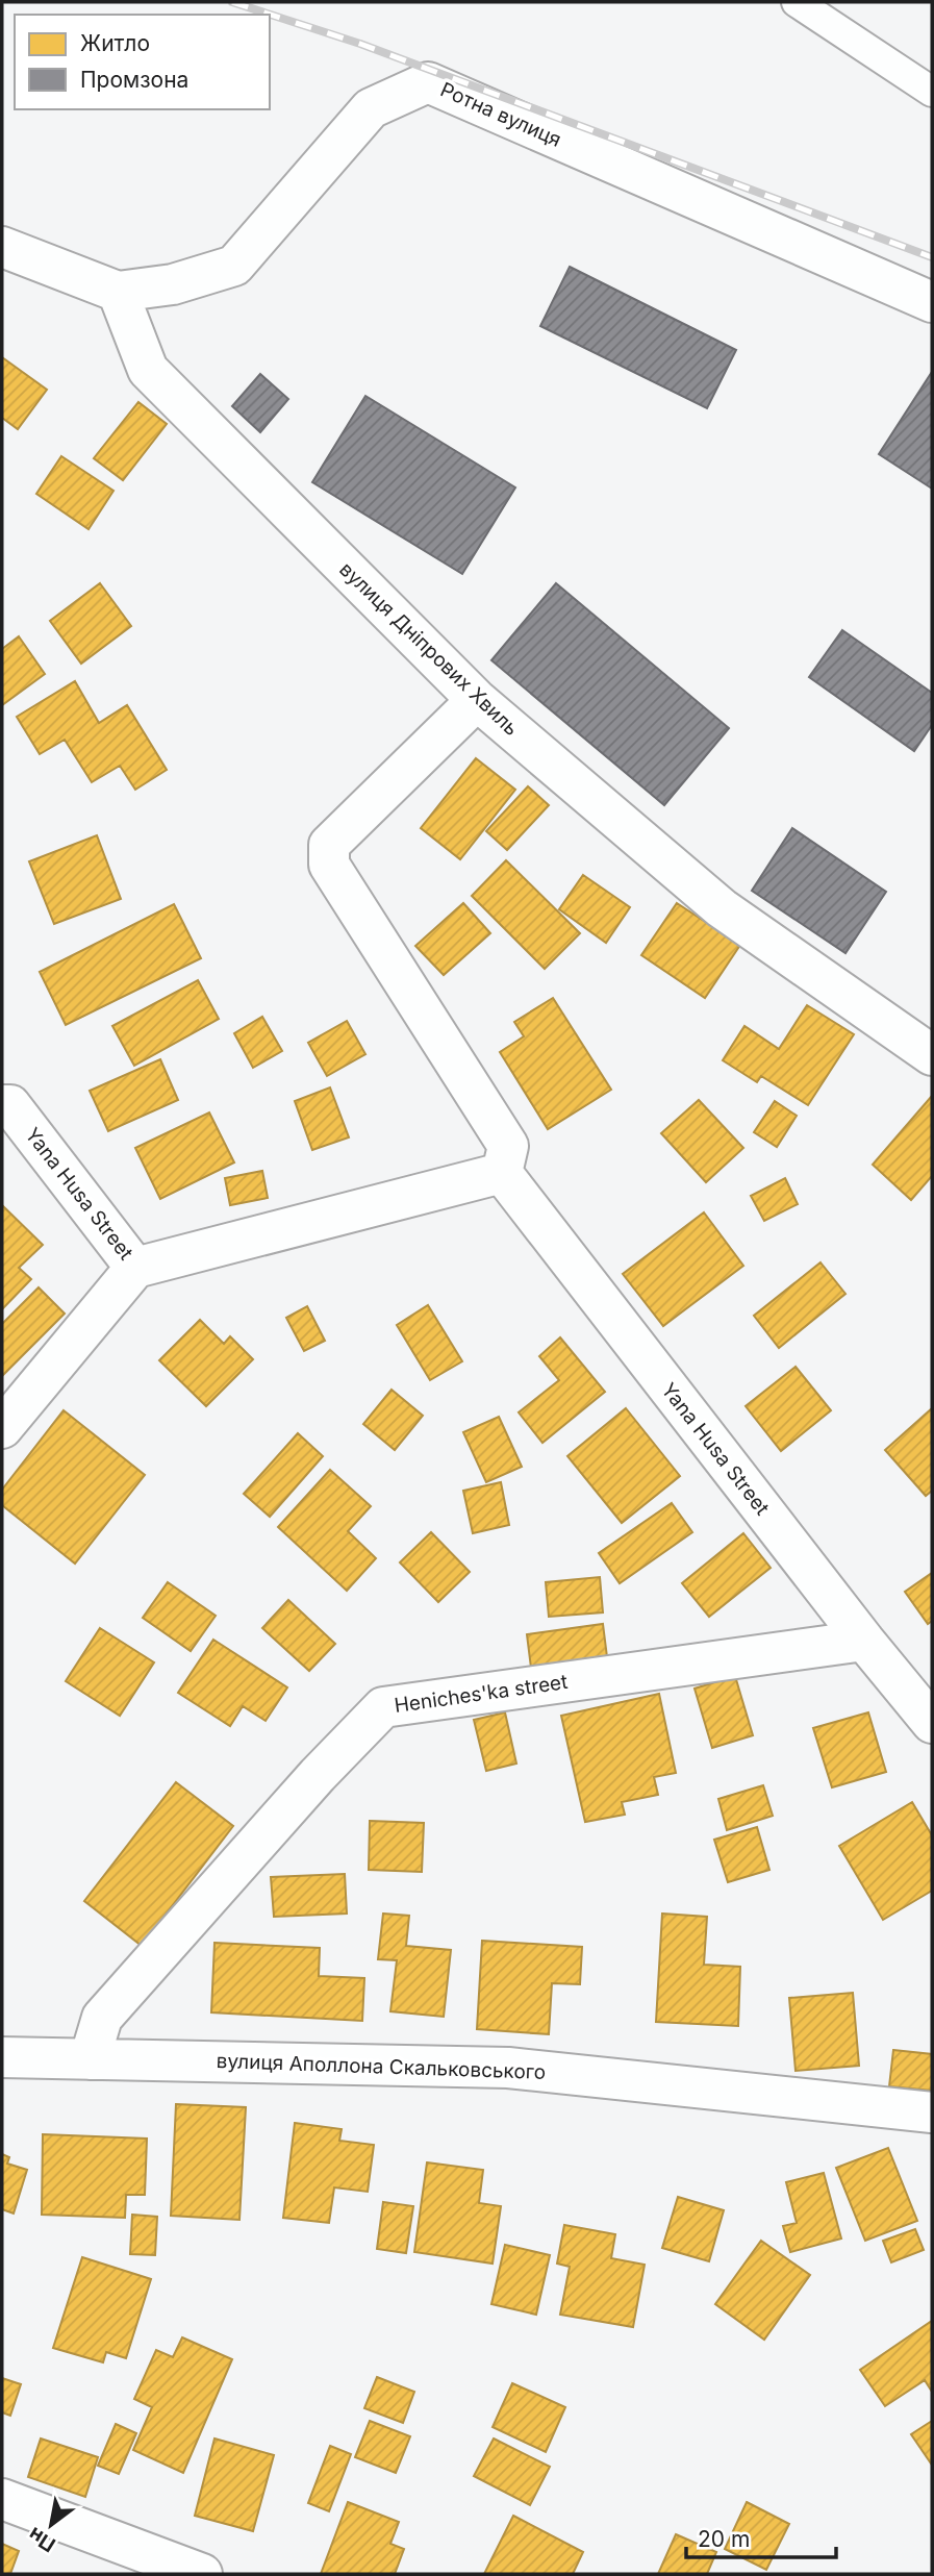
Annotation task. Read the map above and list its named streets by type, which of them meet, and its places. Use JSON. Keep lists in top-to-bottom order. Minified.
{"streets":{"street":["Ротна вулиця","вулиця Дніпрових Хвиль","Yana Husa Street","Heniches'ka street","вулиця Аполлона Скальковського"]},"crossings":[["Ротна вулиця","вулиця Дніпрових Хвиль"],["Yana Husa Street","Heniches'ka street"],["Heniches'ka street","вулиця Аполлона Скальковського"]],"legend":["Житло","Промзона"],"scale_bar":"20 m","north":"bottom left"}
